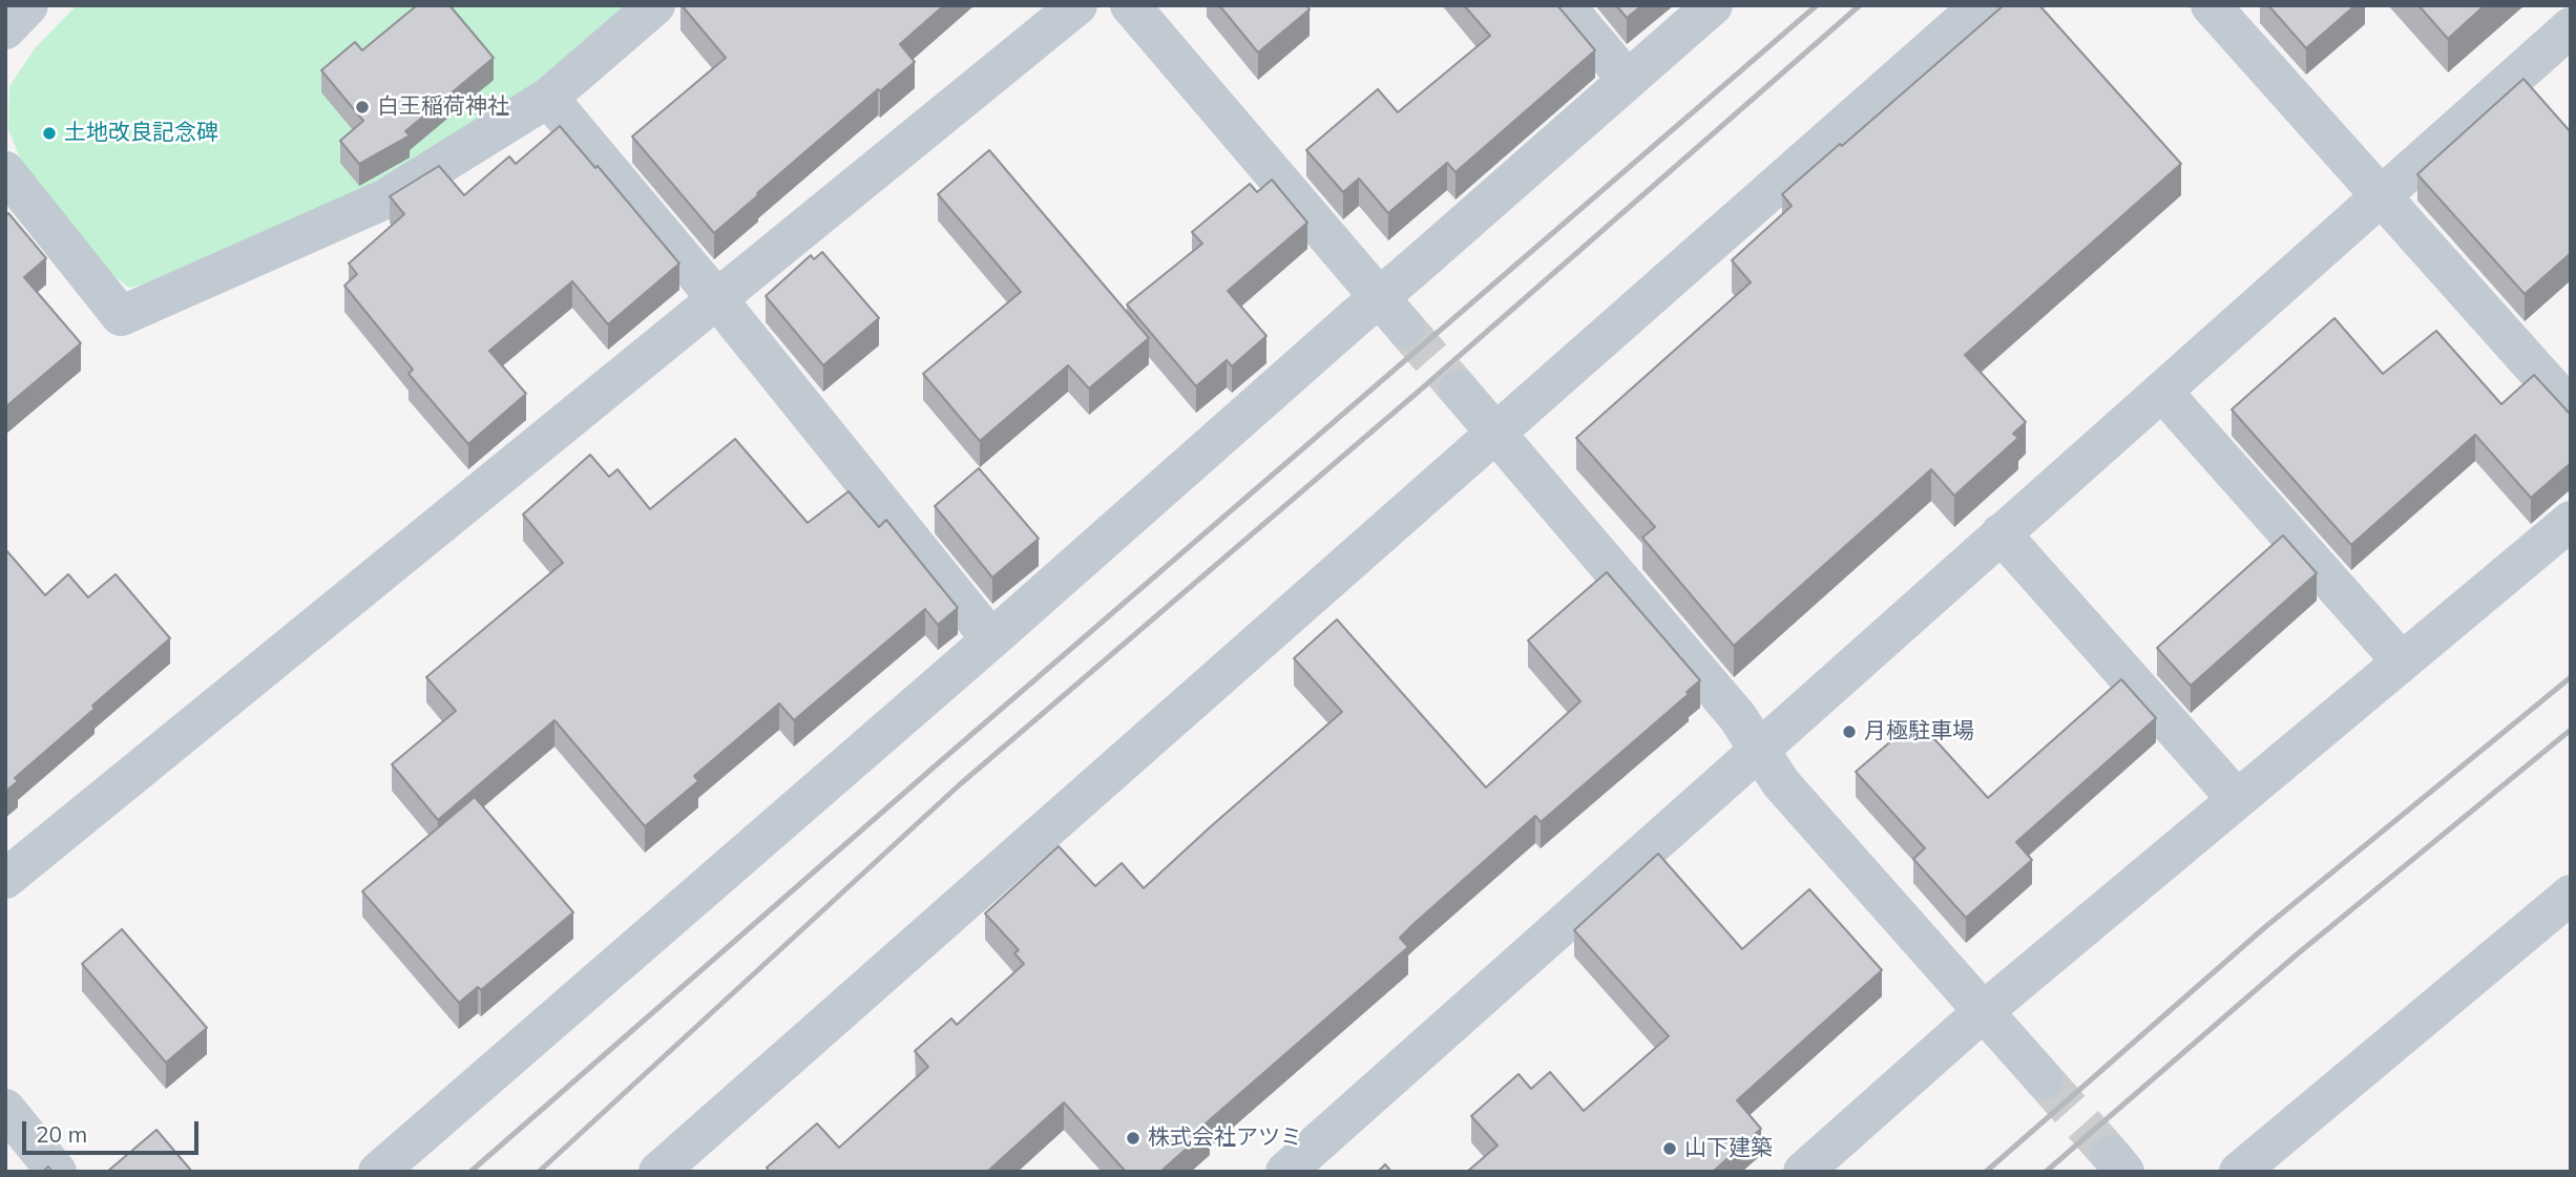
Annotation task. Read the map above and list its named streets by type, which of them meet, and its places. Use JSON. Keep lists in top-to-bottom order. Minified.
{"places":["白王稲荷神社","土地改良記念碑","月極駐車場","株式会社アツミ","山下建築"],"scale_bar":"20 m"}
